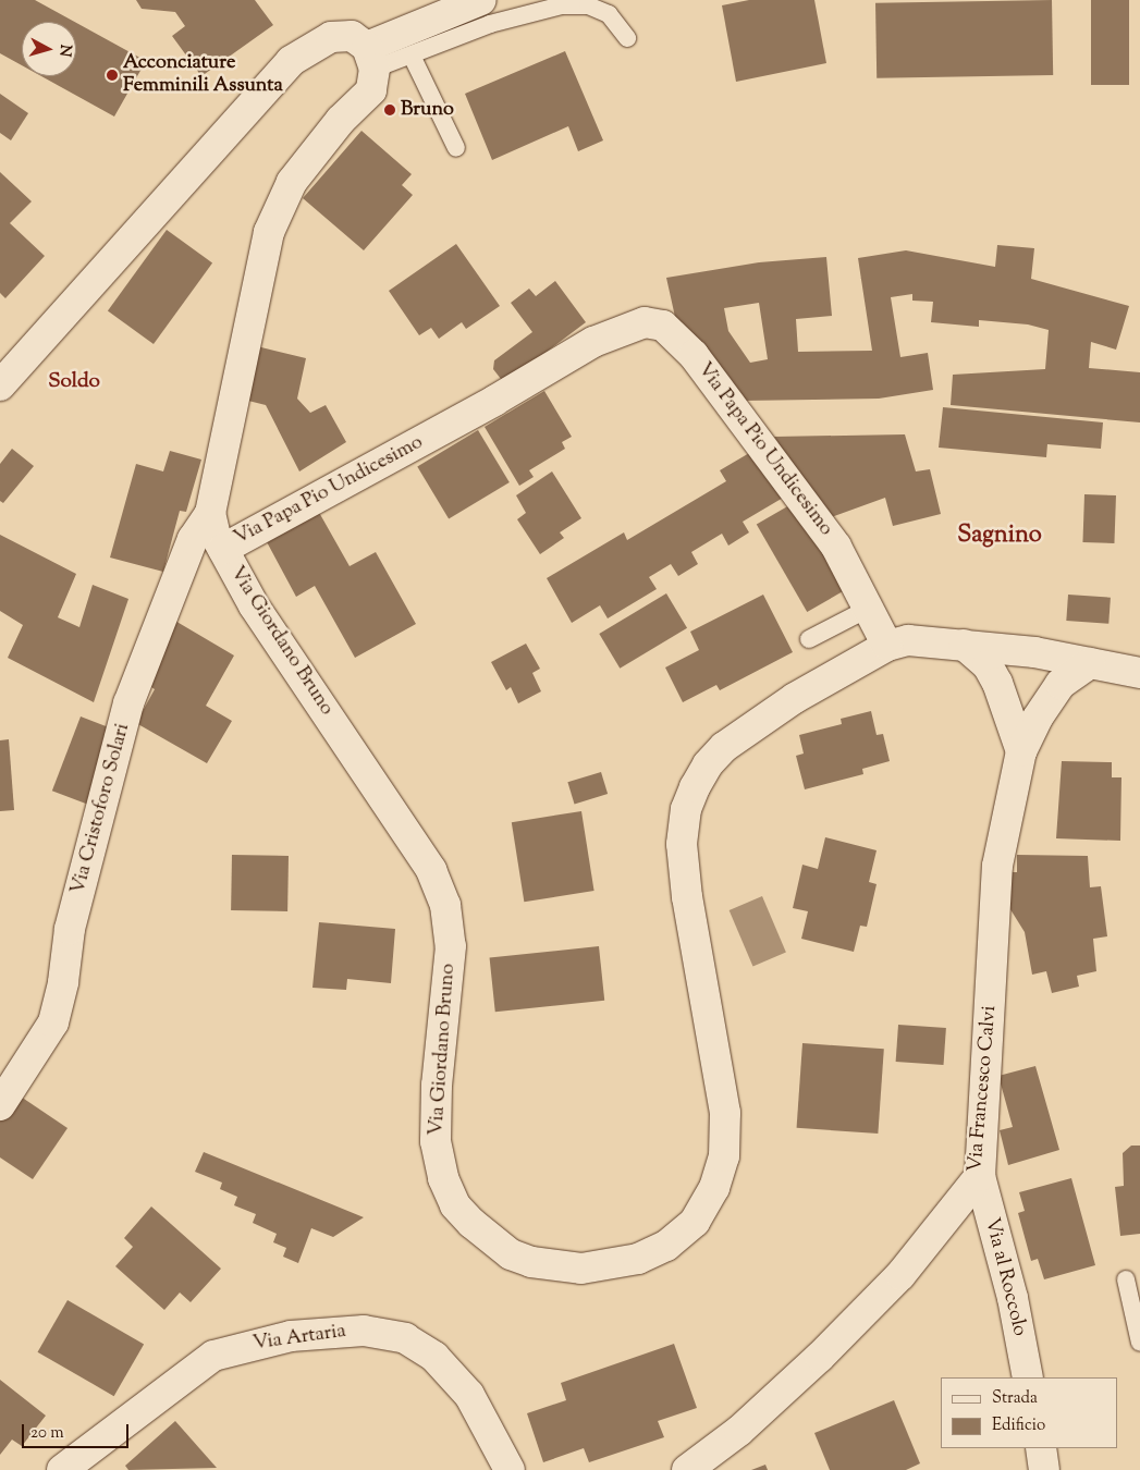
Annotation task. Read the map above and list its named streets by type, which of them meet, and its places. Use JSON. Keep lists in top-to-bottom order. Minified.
{"streets":{"street":["Via Papa Pio Undicesimo","Via Giordano Bruno","Via Cristoforo Solari","Via Francesco Calvi","Via al Roccolo","Via Artaria"]},"crossings":[["Via Papa Pio Undicesimo","Via Giordano Bruno"],["Via Papa Pio Undicesimo","Via Cristoforo Solari"],["Via Francesco Calvi","Via al Roccolo"]],"districts":["Soldo","Sagnino"],"places":["Acconciature Femminili Assunta","Bruno"],"legend":["Strada","Edificio"],"scale_bar":"20 m","north":"right"}
